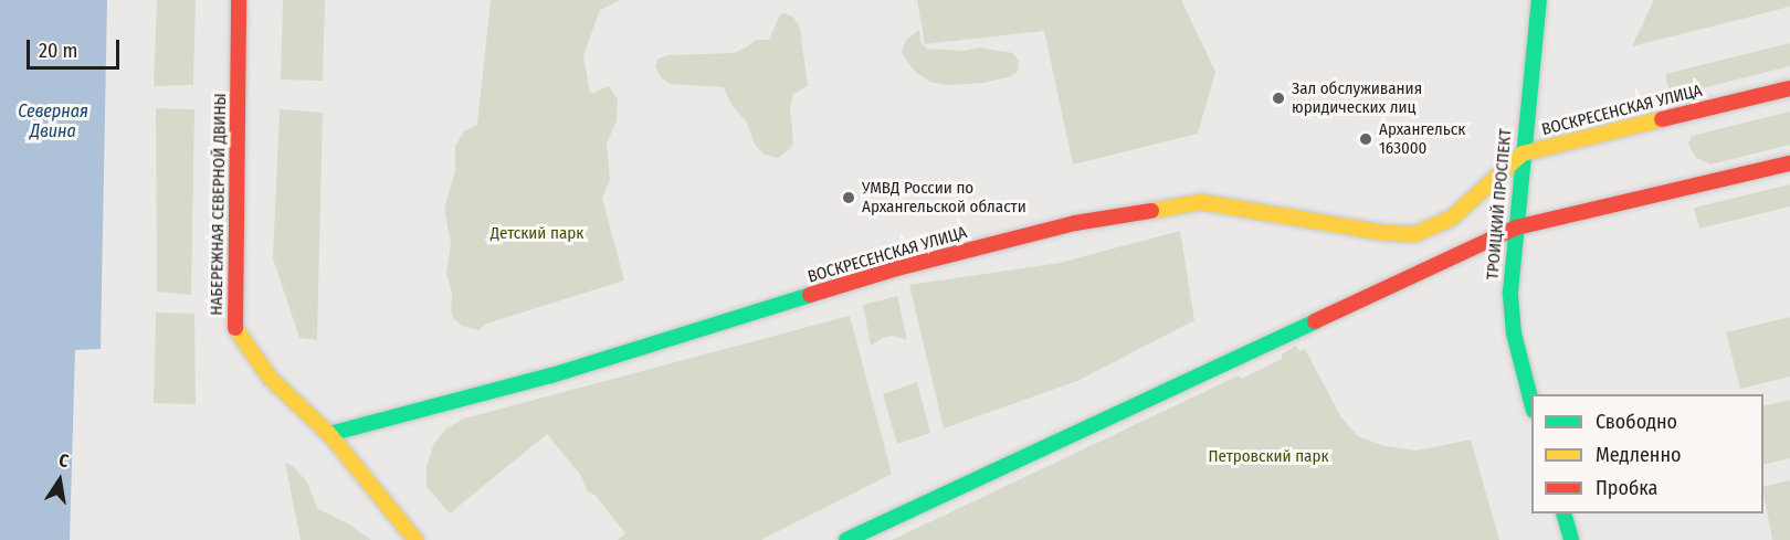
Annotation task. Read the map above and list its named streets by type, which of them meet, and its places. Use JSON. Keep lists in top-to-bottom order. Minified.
{"streets":{"street":["ВОСКРЕСЕНСКАЯ УЛИЦА","НАБЕРЕЖНАЯ СЕВЕРНОЙ ДВИНЫ","ТРОИЦКИЙ ПРОСПЕКТ"]},"crossings":[["ВОСКРЕСЕНСКАЯ УЛИЦА","НАБЕРЕЖНАЯ СЕВЕРНОЙ ДВИНЫ"],["ВОСКРЕСЕНСКАЯ УЛИЦА","ТРОИЦКИЙ ПРОСПЕКТ"]],"water":["Северная Двина"],"parks":["Детский парк","Петровский парк"],"places":["Зал обслуживания юридических лиц","Архангельск 163000","УМВД России по Архангельской области"],"legend":["Свободно","Медленно","Пробка"],"scale_bar":"20 m","north":"top"}
